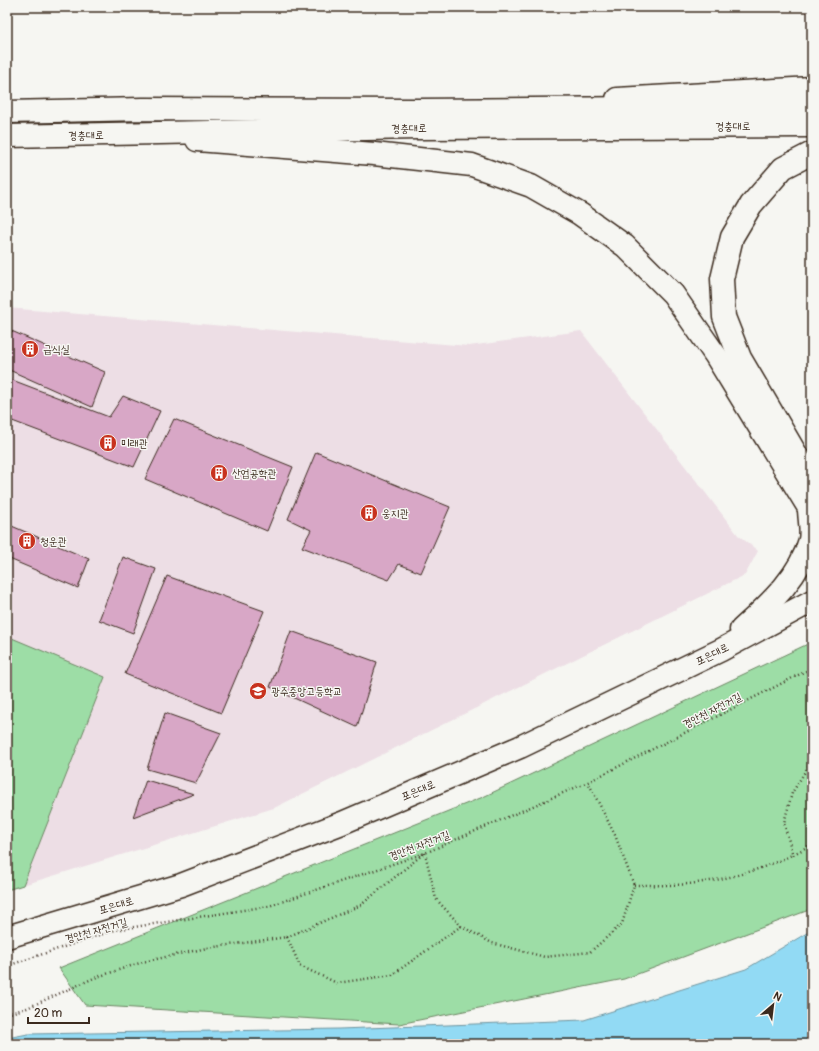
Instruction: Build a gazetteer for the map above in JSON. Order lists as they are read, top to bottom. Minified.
{"streets":{"street":["경충대로","포은대로"],"path":["경안천 자전거길"]},"places":{"building":["급식실","미래관","산업공학관","웅지관","청운관"],"school or university":["광주중앙고등학교"]},"scale_bar":"20 m","north":"top right"}
